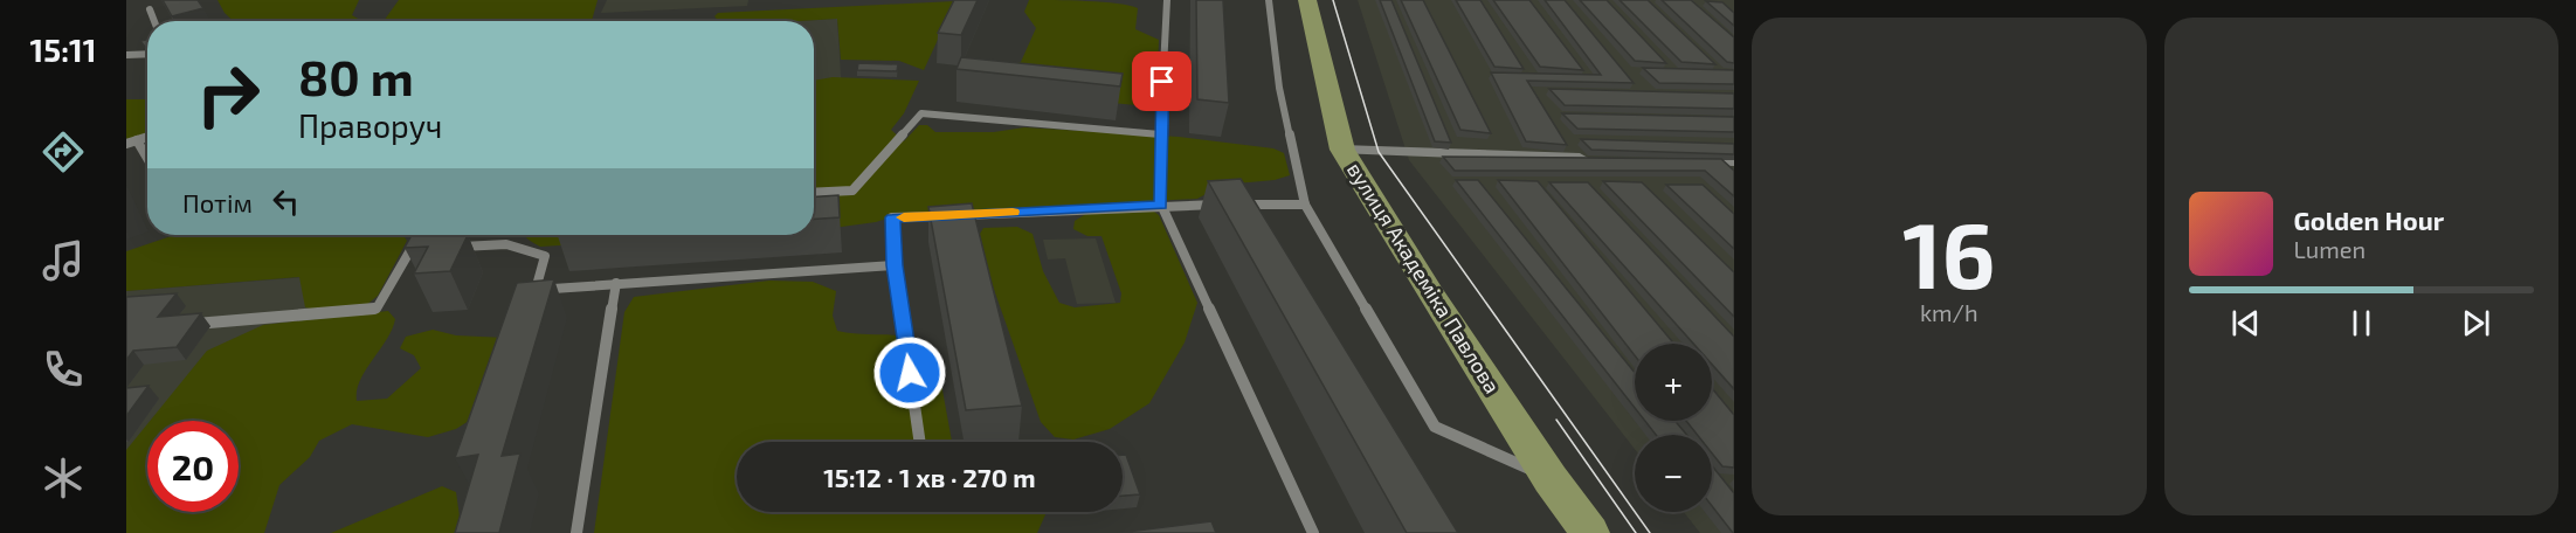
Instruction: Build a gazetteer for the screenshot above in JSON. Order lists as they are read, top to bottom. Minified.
{"streets":{"main road":["вулиця Академіка Павлова"]},"page":{"tabs":"15:11","tile":["16","km/h"],"turn":["80 m","Праворуч"],"then":"Потім","song":["Golden Hour","Lumen"],"map_buttons":["+","−"],"limit":"20","trip":"15:12 · 1 хв · 270 m"}}
